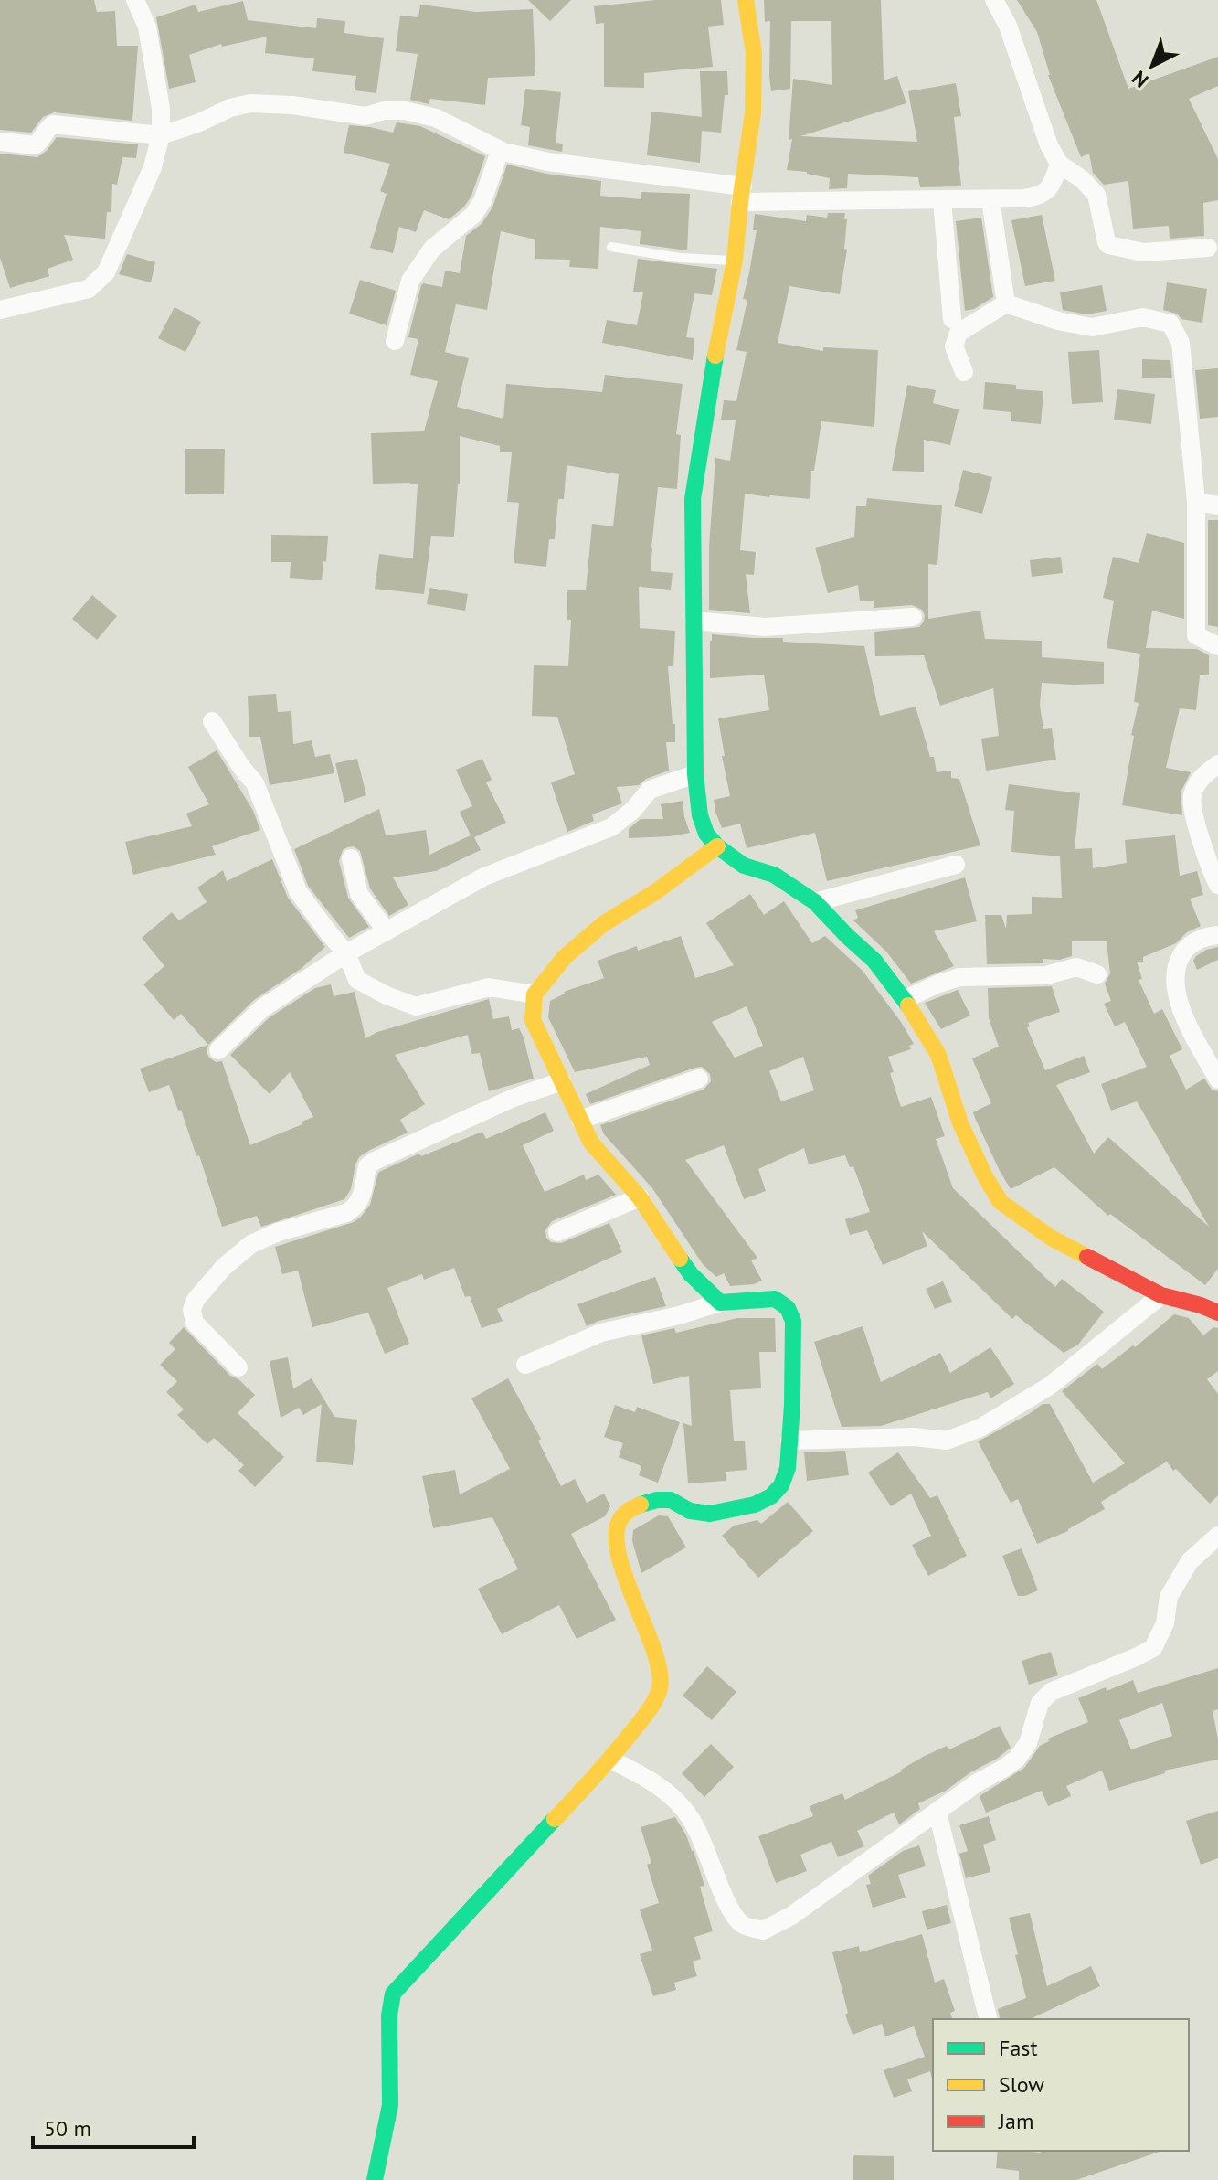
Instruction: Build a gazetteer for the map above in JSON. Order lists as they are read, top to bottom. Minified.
{"legend":["Fast","Slow","Jam"],"scale_bar":"50 m","north":"bottom left"}
